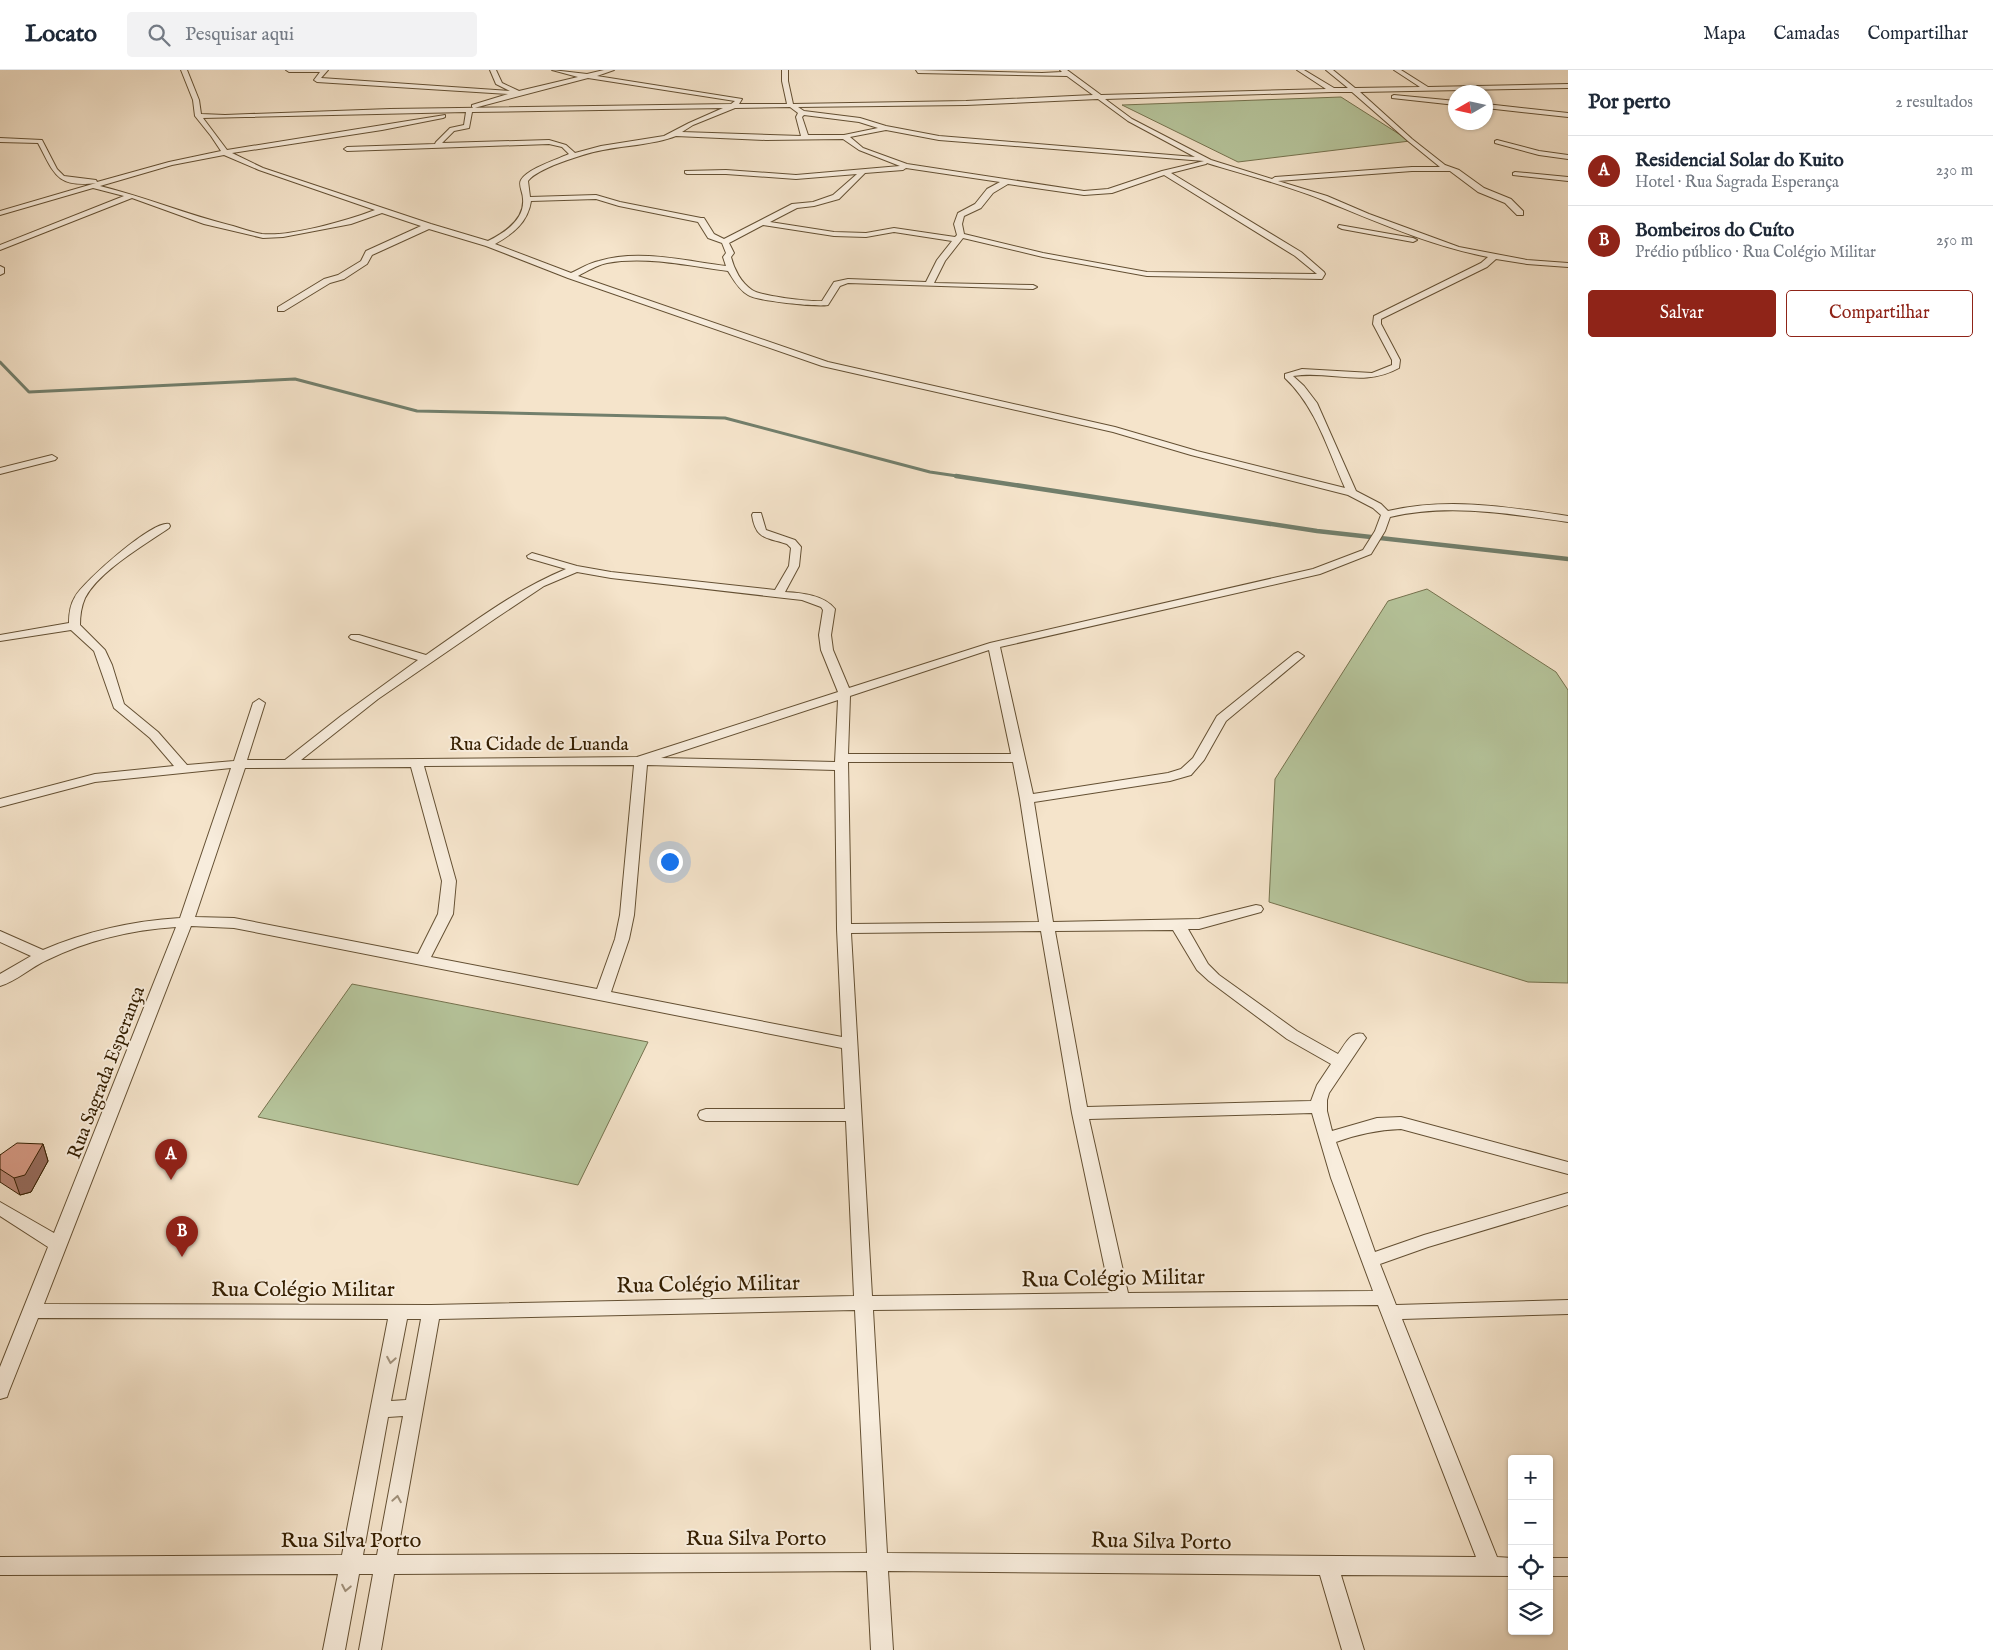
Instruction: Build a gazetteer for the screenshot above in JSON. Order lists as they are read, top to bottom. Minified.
{"streets":{"street":["Rua Cidade de Luanda","Rua Sagrada Esperança","Rua Colégio Militar","Rua Silva Porto"]},"crossings":[["Rua Cidade de Luanda","Rua Sagrada Esperança"],["Rua Sagrada Esperança","Rua Colégio Militar"]],"north":"left","page":{"header":"Locato","search":"Pesquisar aqui","nav":["Mapa","Camadas","Compartilhar"],"heading":["Por perto","2 resultados"],"list":[{"mark":"A","name":"Residencial Solar do Kuito","note":"Hotel · Rua Sagrada Esperança","value":"230 m"},{"mark":"B","name":"Bombeiros do Cuíto","note":"Prédio público · Rua Colégio Militar","value":"250 m"}],"buttons":["Salvar","Compartilhar"],"pins":["A","B"],"map_buttons":["+","−"]}}
